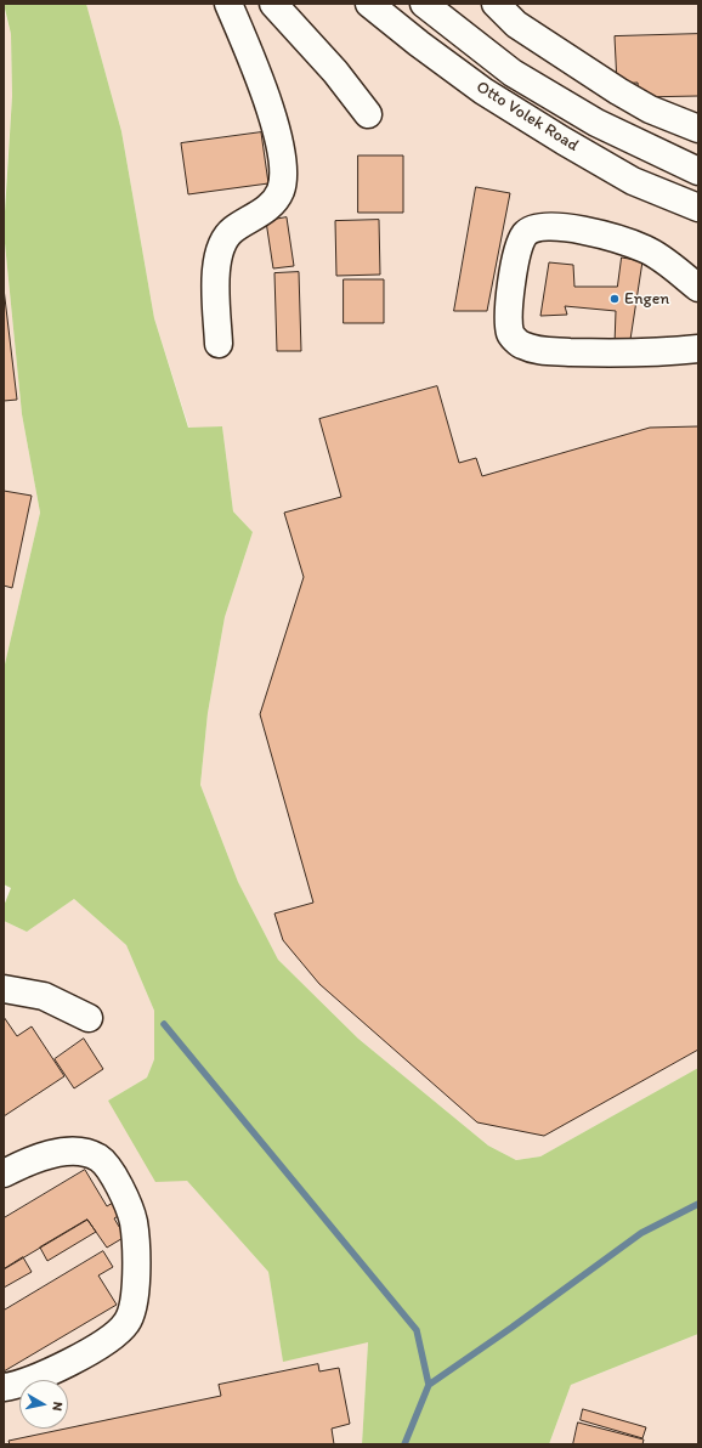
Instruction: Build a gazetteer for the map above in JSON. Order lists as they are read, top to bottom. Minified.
{"streets":{"main road":["Otto Volek Road"]},"places":["Engen"],"north":"right"}
